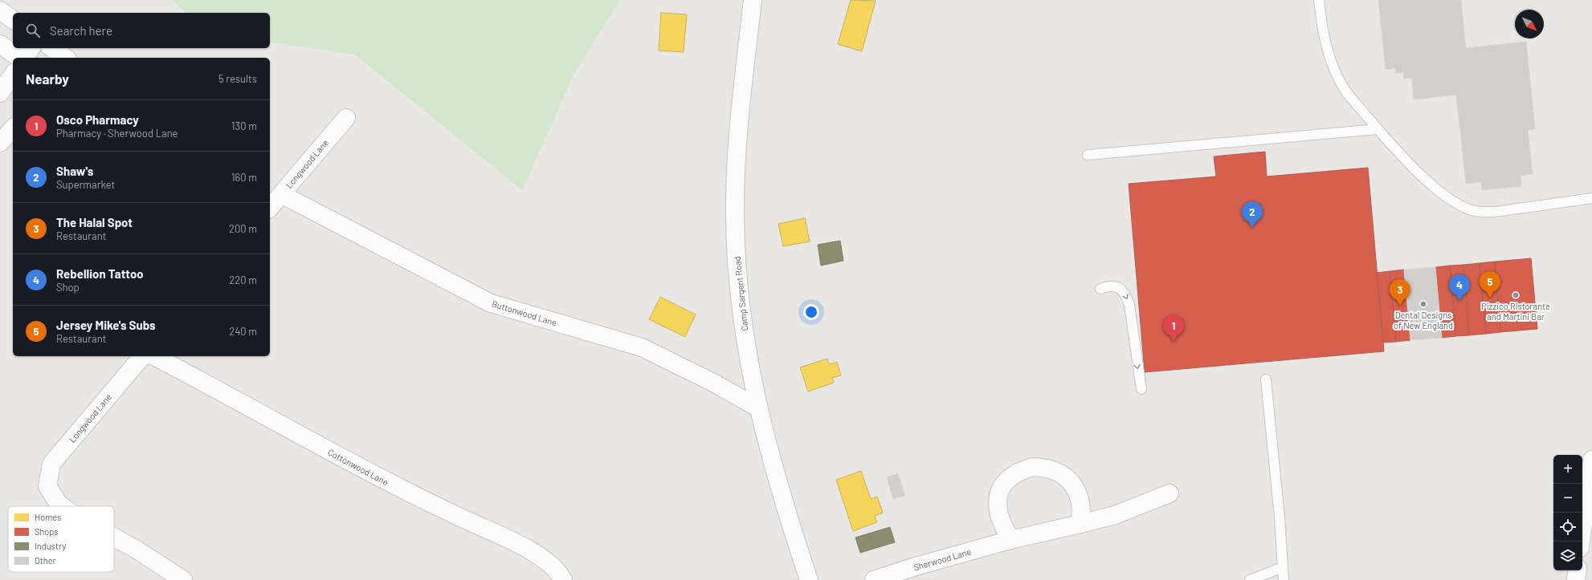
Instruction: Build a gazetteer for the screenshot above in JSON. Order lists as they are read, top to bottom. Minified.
{"streets":{"street":["Longwood Lane","Camp Sargent Road","Buttonwood Lane","Cottonwood Lane","Sherwood Lane"]},"crossings":[["Longwood Lane","Buttonwood Lane"],["Camp Sargent Road","Buttonwood Lane"]],"places":["Pizzico Ristorante and Martini Bar","Dental Designs of New England"],"legend":["Homes","Shops","Industry","Other"],"north":"bottom right","page":{"search":"Search here","heading":["Nearby","5 results"],"list":[{"mark":"1","name":"Osco Pharmacy","note":"Pharmacy · Sherwood Lane","value":"130 m"},{"mark":"2","name":"Shaw's","note":"Supermarket","value":"160 m"},{"mark":"3","name":"The Halal Spot","note":"Restaurant","value":"200 m"},{"mark":"4","name":"Rebellion Tattoo","note":"Shop","value":"220 m"},{"mark":"5","name":"Jersey Mike's Subs","note":"Restaurant","value":"240 m"}],"pins":["2","5","4","3","1"],"map_buttons":["+","−"]}}
